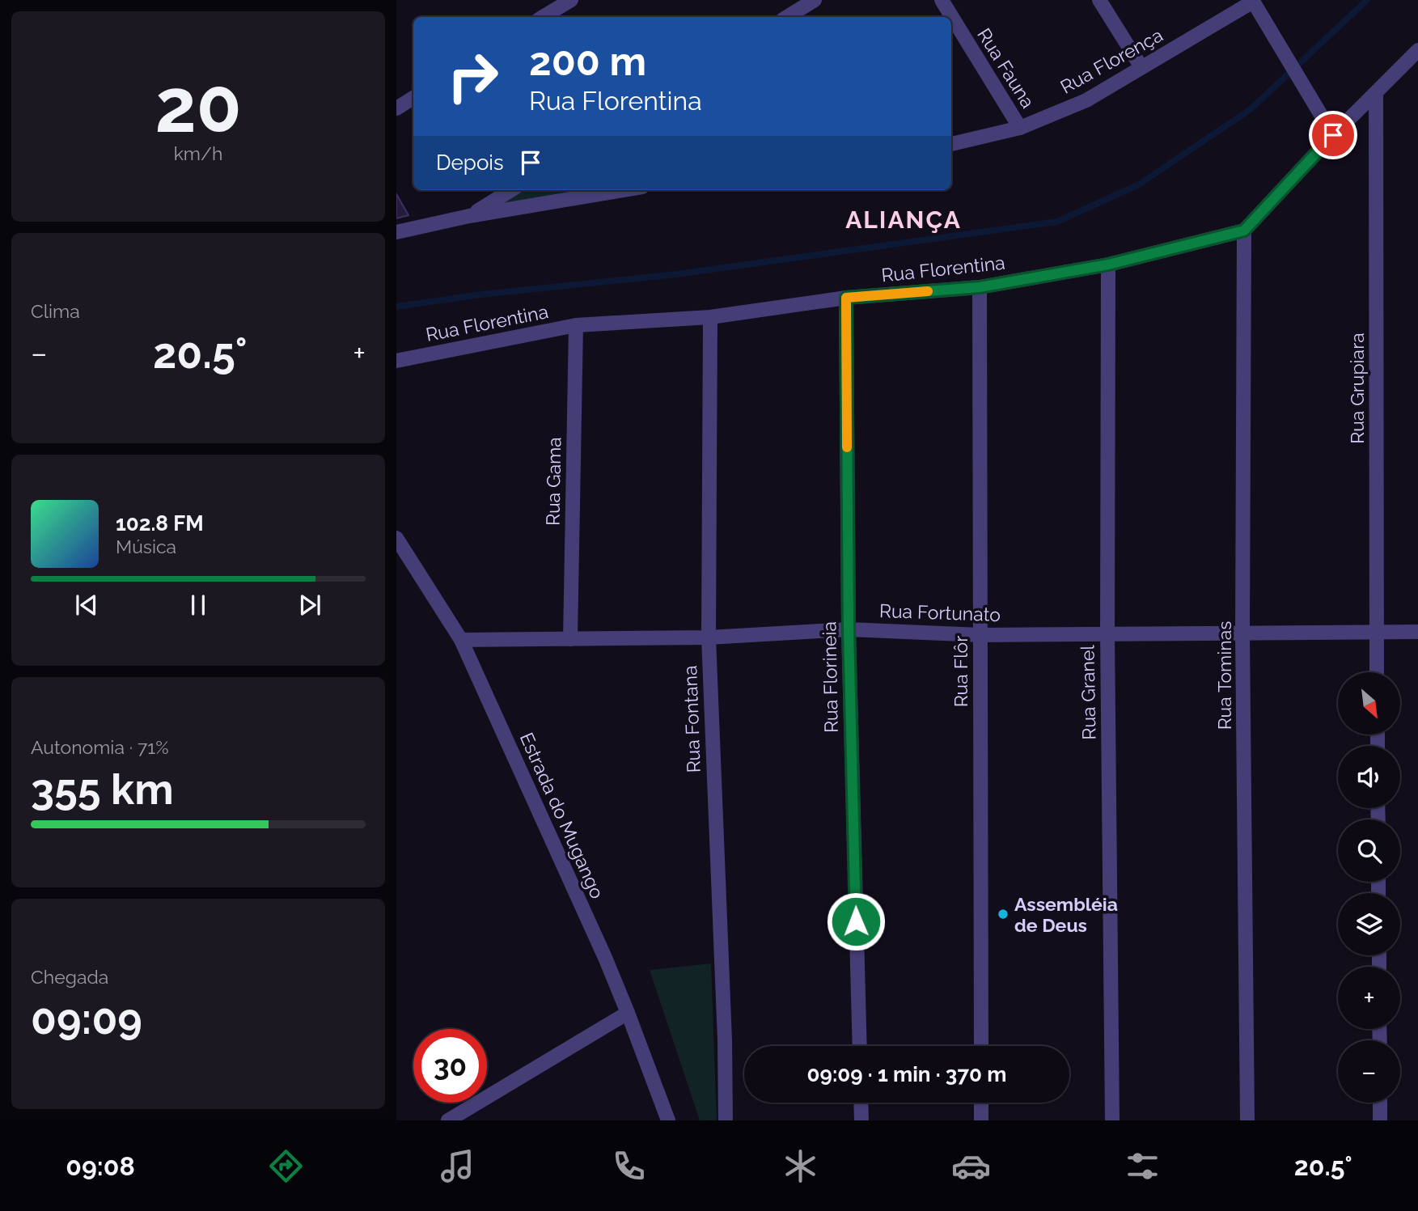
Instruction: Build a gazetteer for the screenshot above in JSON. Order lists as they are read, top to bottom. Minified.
{"streets":{"street":["Rua Florença","Rua Fauna","Rua Florentina","Rua Grupiara","Rua Gama","Rua Fortunato","Rua Flôr","Rua Tominas","Rua Florineia","Rua Granel","Rua Fontana","Estrada do Mugango"]},"crossings":[["Rua Florença","Rua Fauna"],["Rua Florentina","Rua Gama"],["Rua Florentina","Rua Flôr"],["Rua Florentina","Rua Tominas"],["Rua Florentina","Rua Florineia"],["Rua Florentina","Rua Granel"],["Rua Florentina","Rua Fontana"],["Rua Grupiara","Rua Fortunato"],["Rua Gama","Rua Fortunato"],["Rua Fortunato","Rua Flôr"],["Rua Fortunato","Rua Tominas"],["Rua Fortunato","Rua Florineia"],["Rua Fortunato","Rua Granel"],["Rua Fortunato","Rua Fontana"],["Rua Fortunato","Estrada do Mugango"]],"districts":["ALIANÇA"],"places":["Assembléia de Deus"],"north":"bottom right","page":{"tile":[["20","km/h"],"Clima",["Autonomia · 71%","355 km"],["Chegada","09:09"]],"turn":["200 m","Rua Florentina"],"then":"Depois","heat":["−","20.5°","+"],"song":["102.8 FM","Música"],"map_buttons":["+","−"],"limit":"30","trip":"09:09 · 1 min · 370 m","tabs":["09:08","20.5°"]}}
